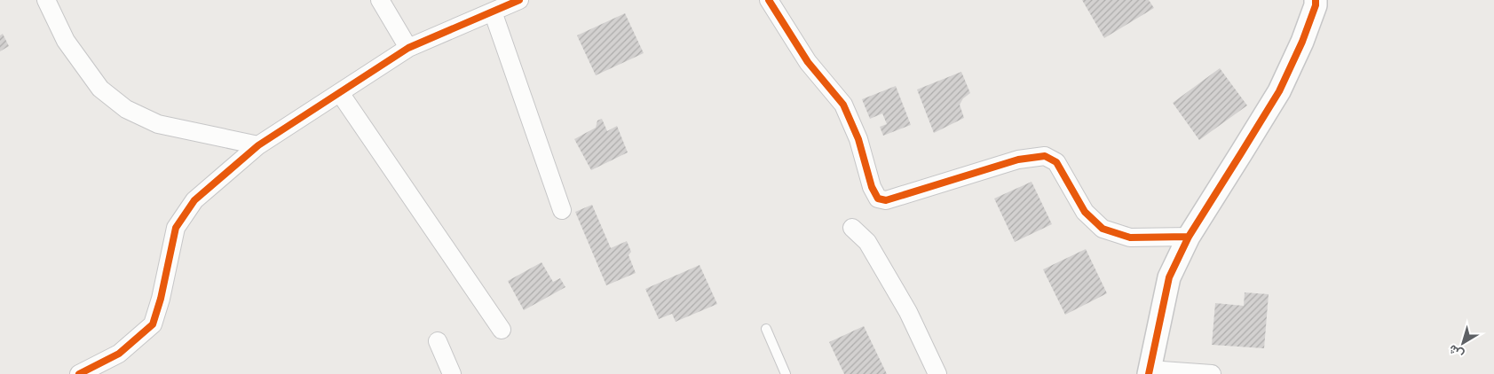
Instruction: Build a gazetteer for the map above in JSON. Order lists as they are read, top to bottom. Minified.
{"north":"bottom left"}
